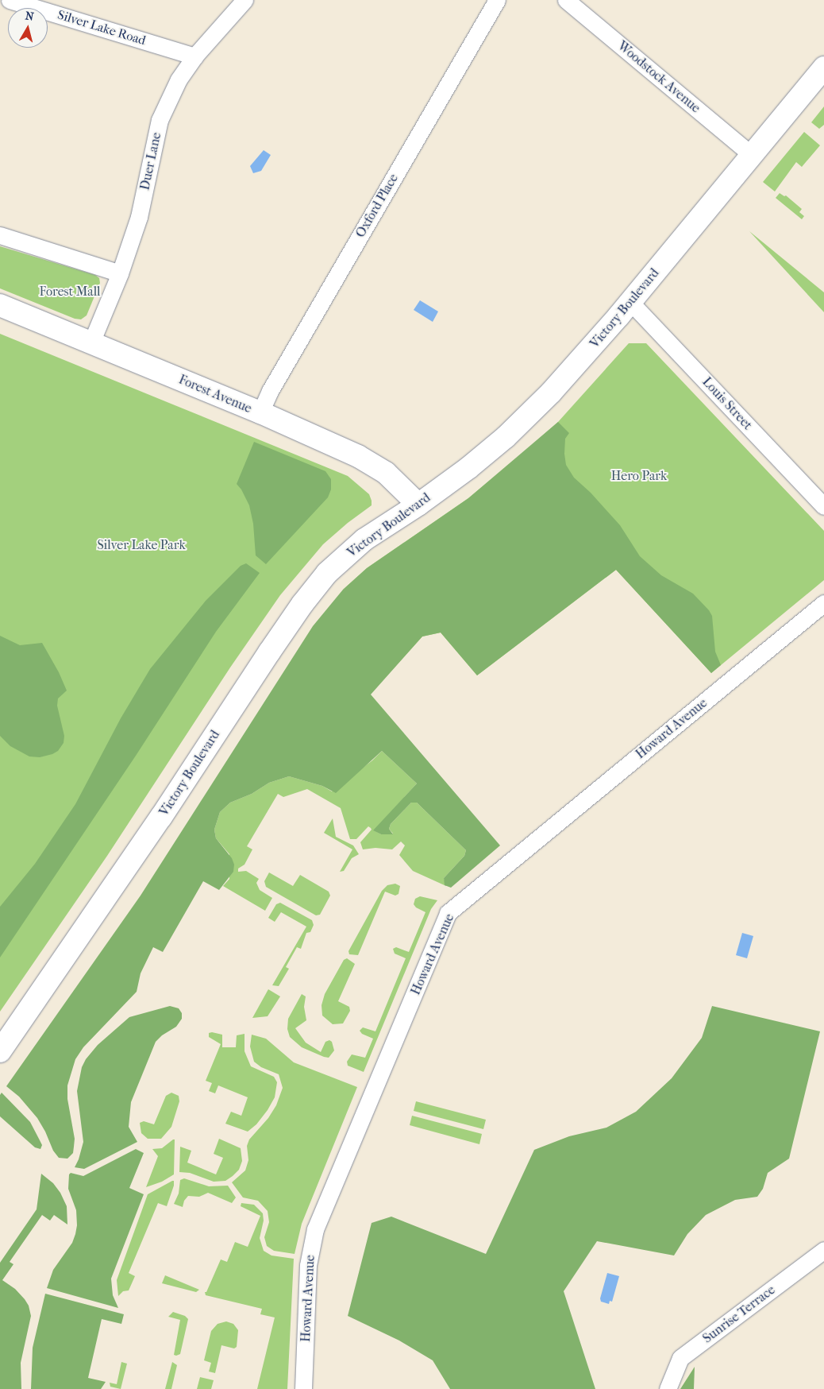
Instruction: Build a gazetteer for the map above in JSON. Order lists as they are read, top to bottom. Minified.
{"streets":{"main road":["Victory Boulevard","Forest Avenue"],"street":["Silver Lake Road","Woodstock Avenue","Duer Lane","Oxford Place","Louis Street","Howard Avenue","Sunrise Terrace"]},"crossings":[["Silver Lake Road","Duer Lane"],["Woodstock Avenue","Victory Boulevard"],["Duer Lane","Forest Avenue"],["Oxford Place","Forest Avenue"],["Victory Boulevard","Forest Avenue"],["Victory Boulevard","Louis Street"]],"parks":["Forest Mall","Hero Park","Silver Lake Park"],"north":"top"}
